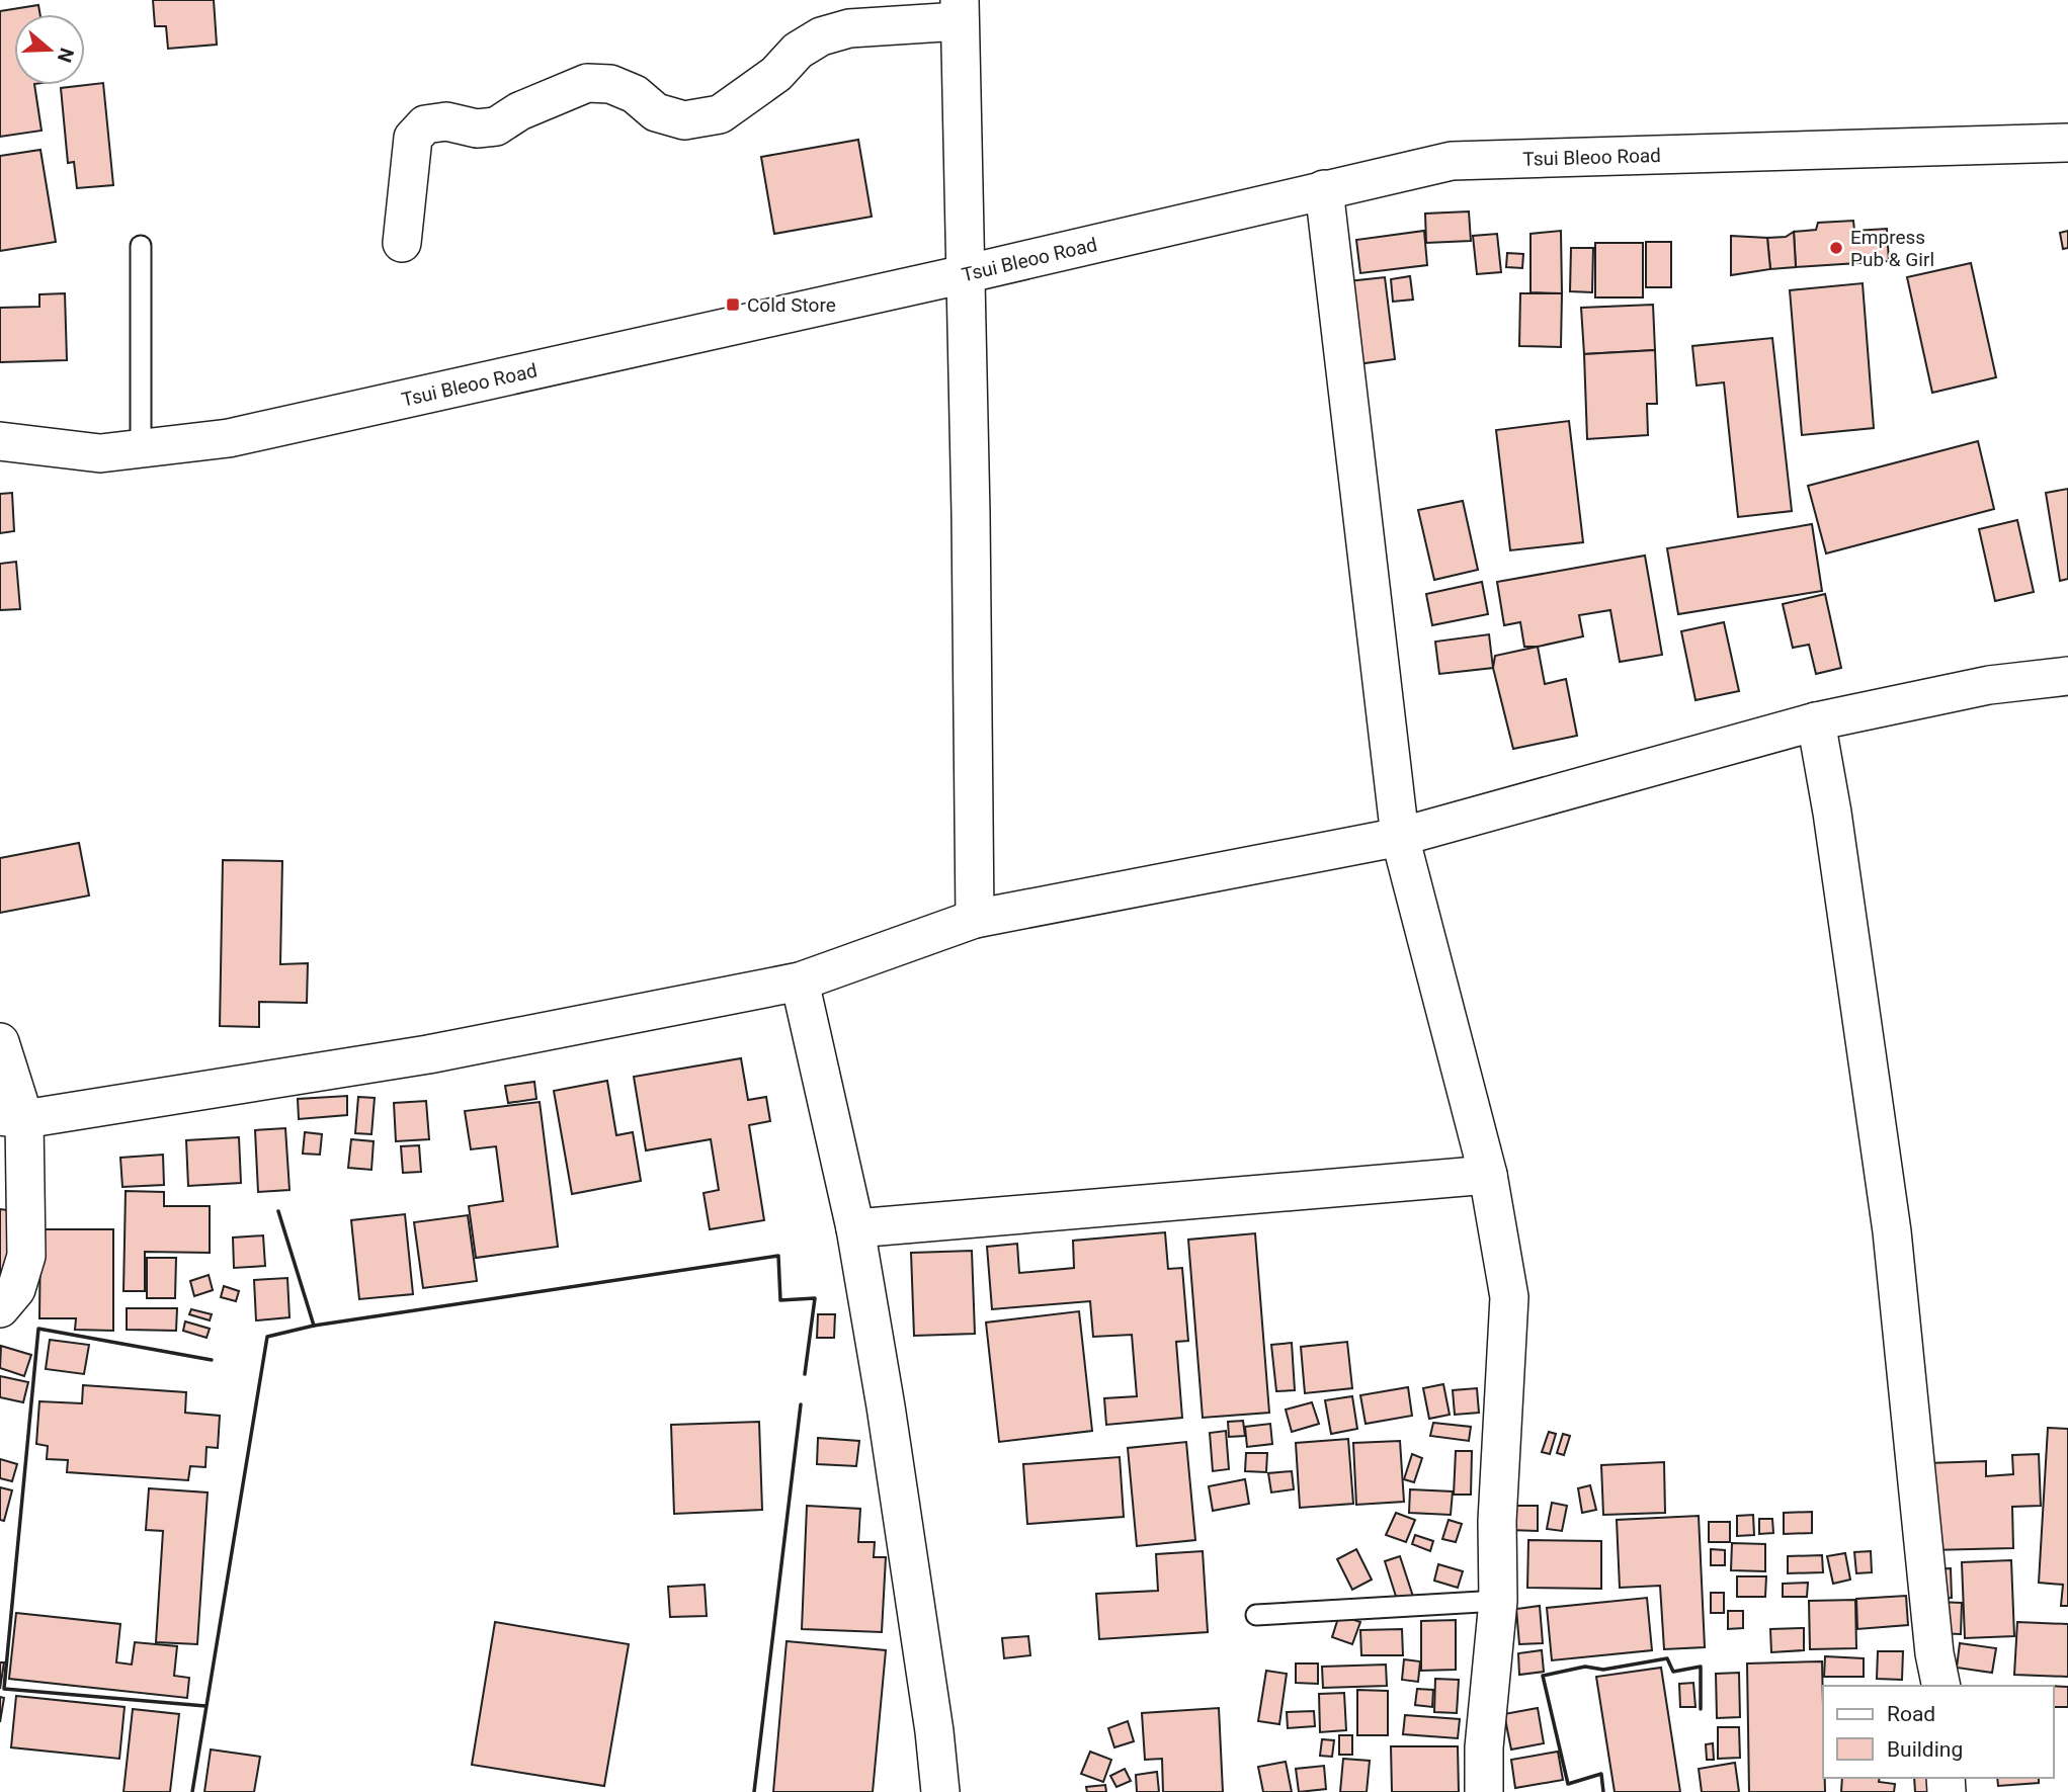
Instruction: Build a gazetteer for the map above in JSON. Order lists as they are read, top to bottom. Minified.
{"streets":{"street":["Tsui Bleoo Road"]},"places":{"other":["Empress Pub & Girl"],"transit":["Cold Store"]},"legend":["Road","Building"],"north":"right"}
